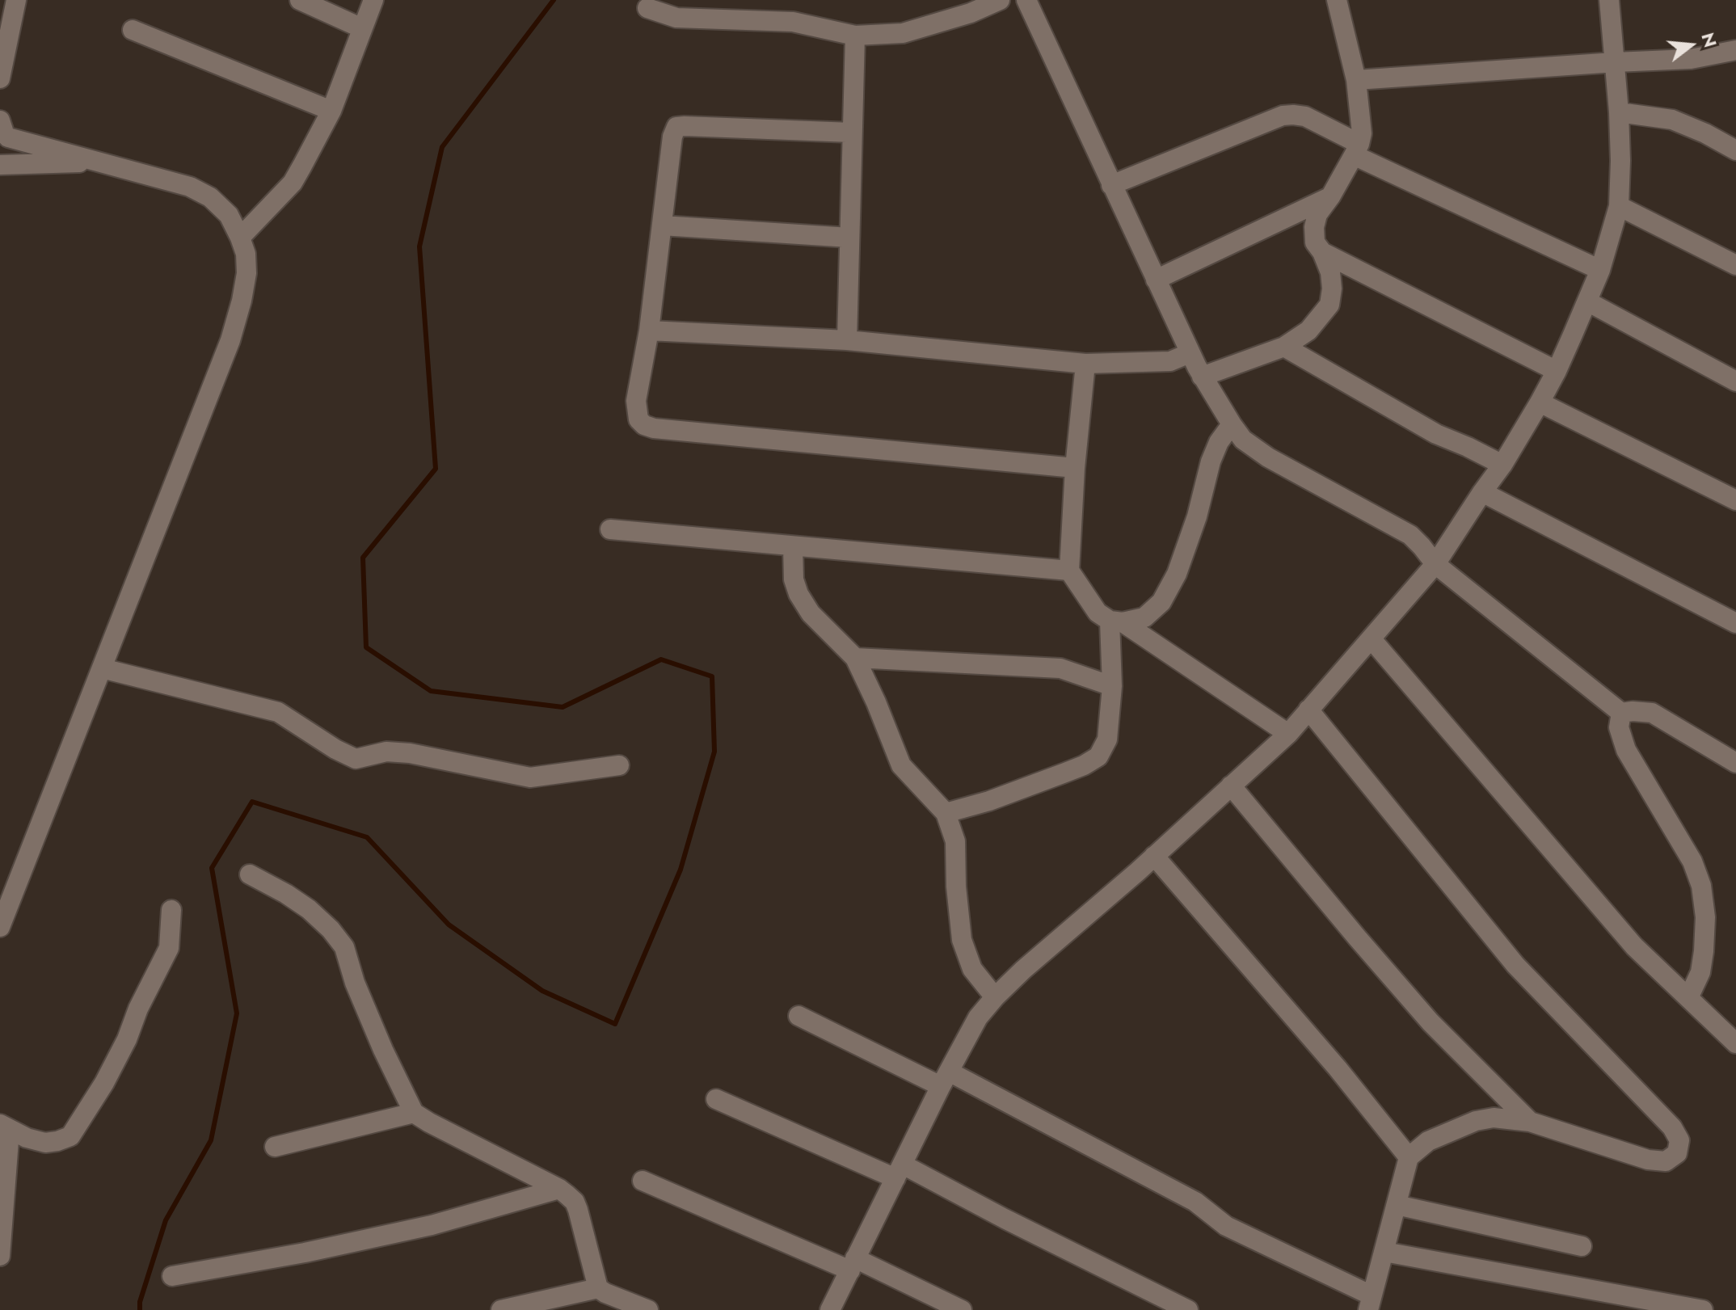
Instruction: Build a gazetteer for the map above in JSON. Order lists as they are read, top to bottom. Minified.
{"north":"right"}
